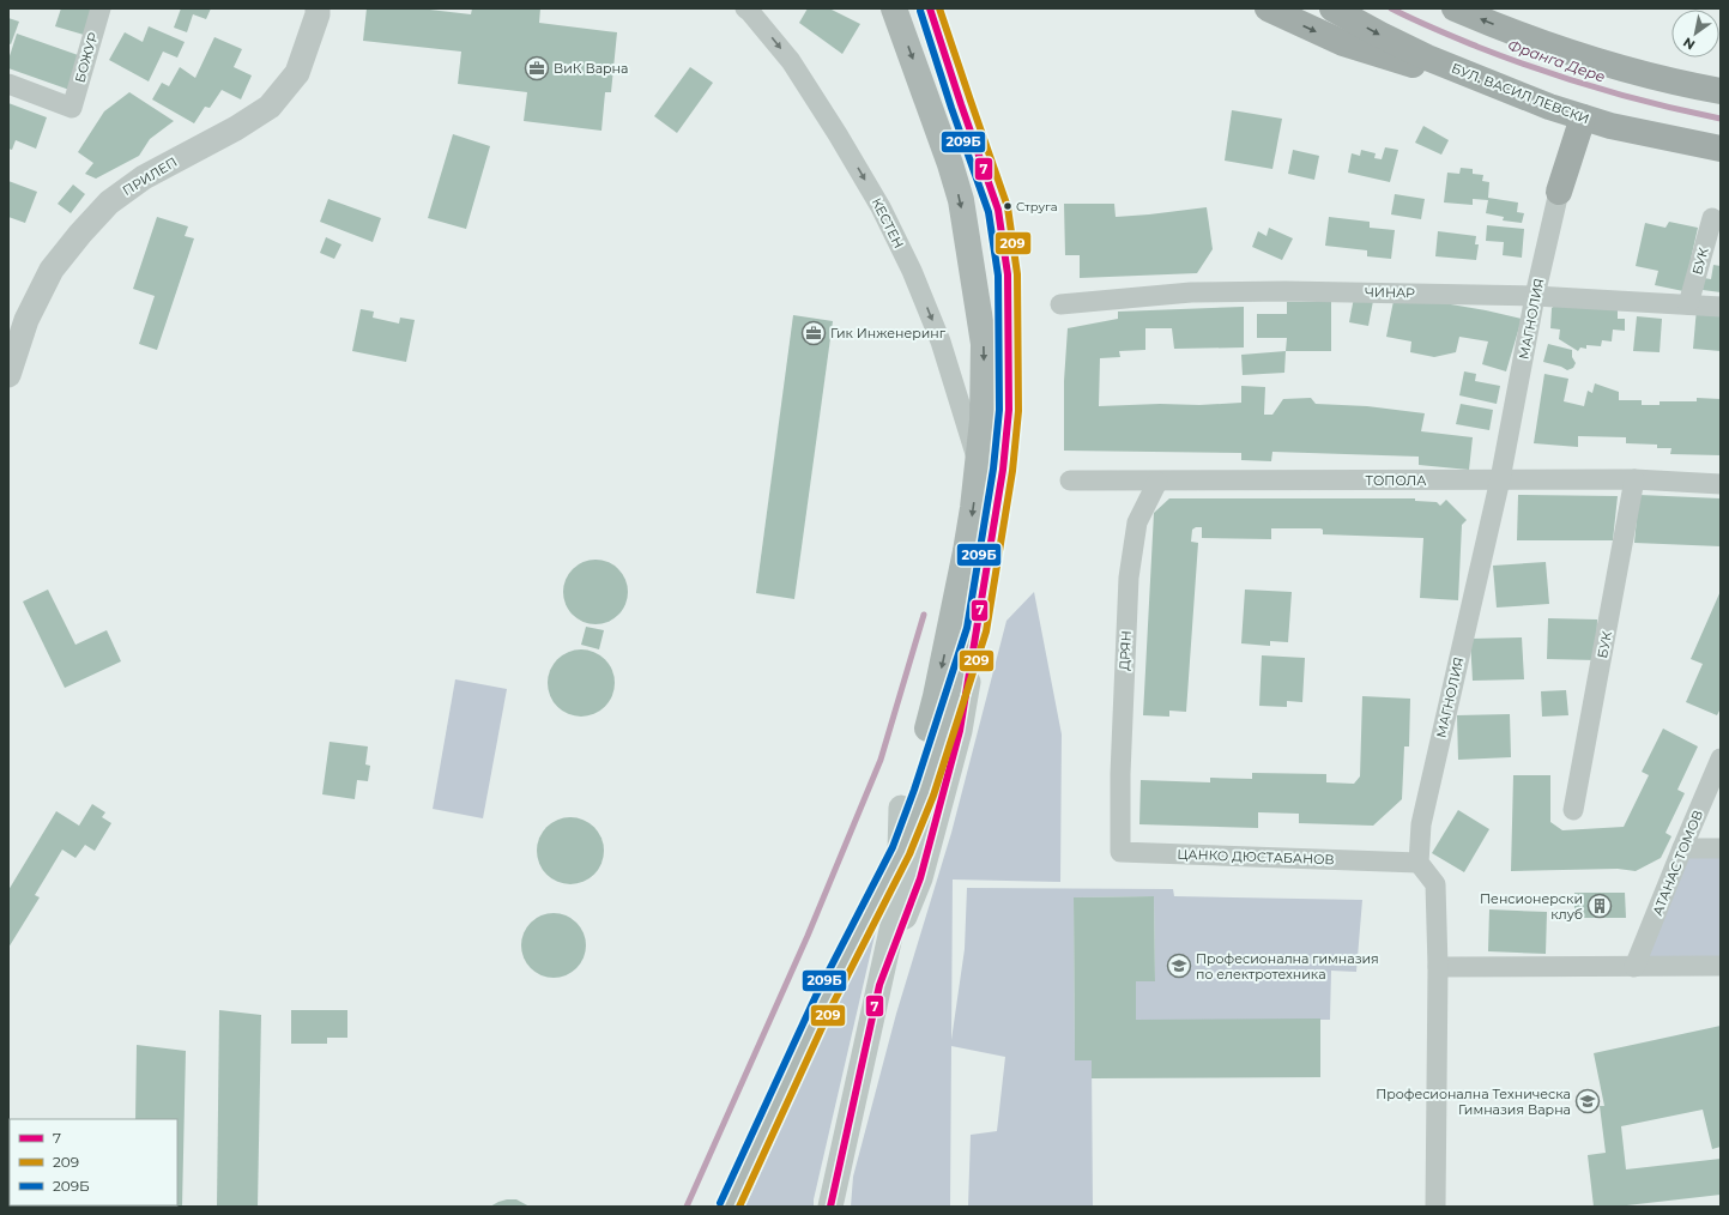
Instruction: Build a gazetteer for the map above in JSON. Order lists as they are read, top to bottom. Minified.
{"streets":{"highway":["БУЛ. ВАСИЛ ЛЕВСКИ"],"street":["БОЖУР","ПРИЛЕП","КЕСТЕН","БУК","ЧИНАР","МАГНОЛИЯ","ТОПОЛА","ДРЯН","ЦАНКО ДЮСТАБАНОВ","АТАНАС ТОМОВ"]},"crossings":[["БУК","ЧИНАР"],["БУК","ТОПОЛА"],["ЧИНАР","МАГНОЛИЯ"],["МАГНОЛИЯ","ТОПОЛА"],["МАГНОЛИЯ","ЦАНКО ДЮСТАБАНОВ"],["ТОПОЛА","ДРЯН"],["ДРЯН","ЦАНКО ДЮСТАБАНОВ"]],"one_way":["КЕСТЕН"],"water":["Франга Дере"],"places":{"office":["ВиК Варна","Гик Инженеринг"],"other":["Струга"],"building":["Пенсионерски клуб"],"school or university":["Професионална гимназия по електротехника","Професионална Техническа Гимназия Варна"]},"lines":["transit line 7","transit line 209","transit line 209Б"],"legend":["7","209","209Б"],"north":"bottom left"}
